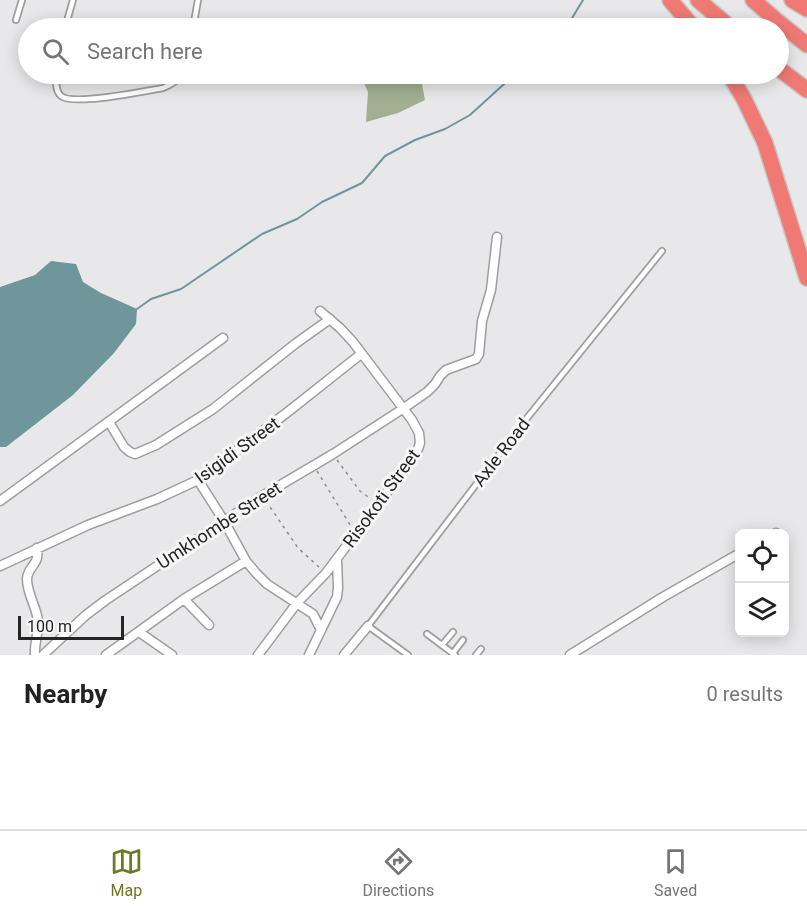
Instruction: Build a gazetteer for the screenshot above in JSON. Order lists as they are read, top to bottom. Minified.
{"streets":{"street":["Isigidi Street","Axle Road","Risokoti Street","Umkhombe Street"]},"crossings":[["Isigidi Street","Risokoti Street"],["Risokoti Street","Umkhombe Street"]],"scale_bar":"100 m","page":{"search":"Search here","scale":"100 m","heading":["Nearby","0 results"],"nav":["Map","Directions","Saved"]}}
